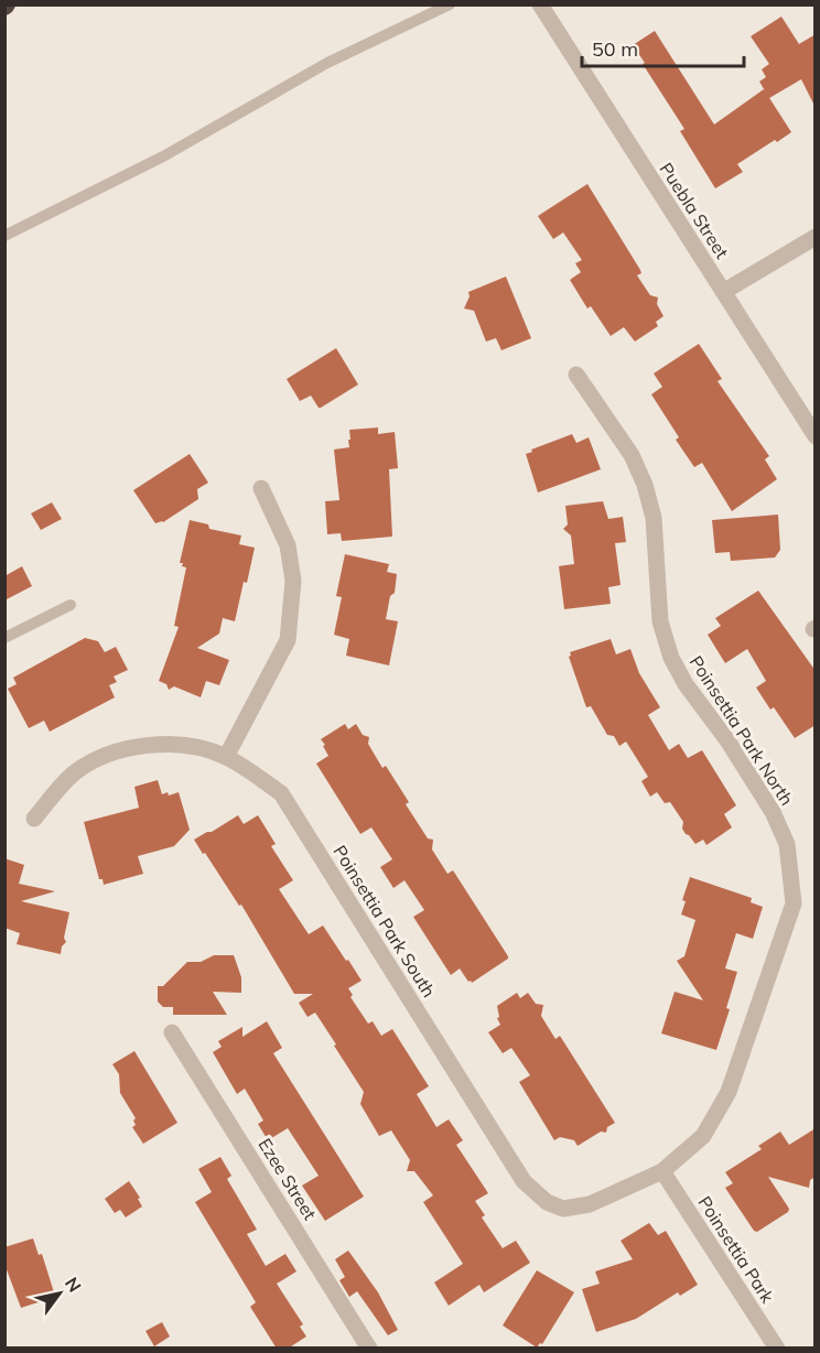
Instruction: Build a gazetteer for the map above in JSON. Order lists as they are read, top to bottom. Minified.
{"streets":{"street":["Puebla Street","Poinsettia Park North","Poinsettia Park South","Ezee Street","Poinsettia Park"]},"crossings":[["Poinsettia Park North","Poinsettia Park South"],["Poinsettia Park North","Poinsettia Park"],["Poinsettia Park South","Poinsettia Park"]],"scale_bar":"50 m","north":"top right"}
